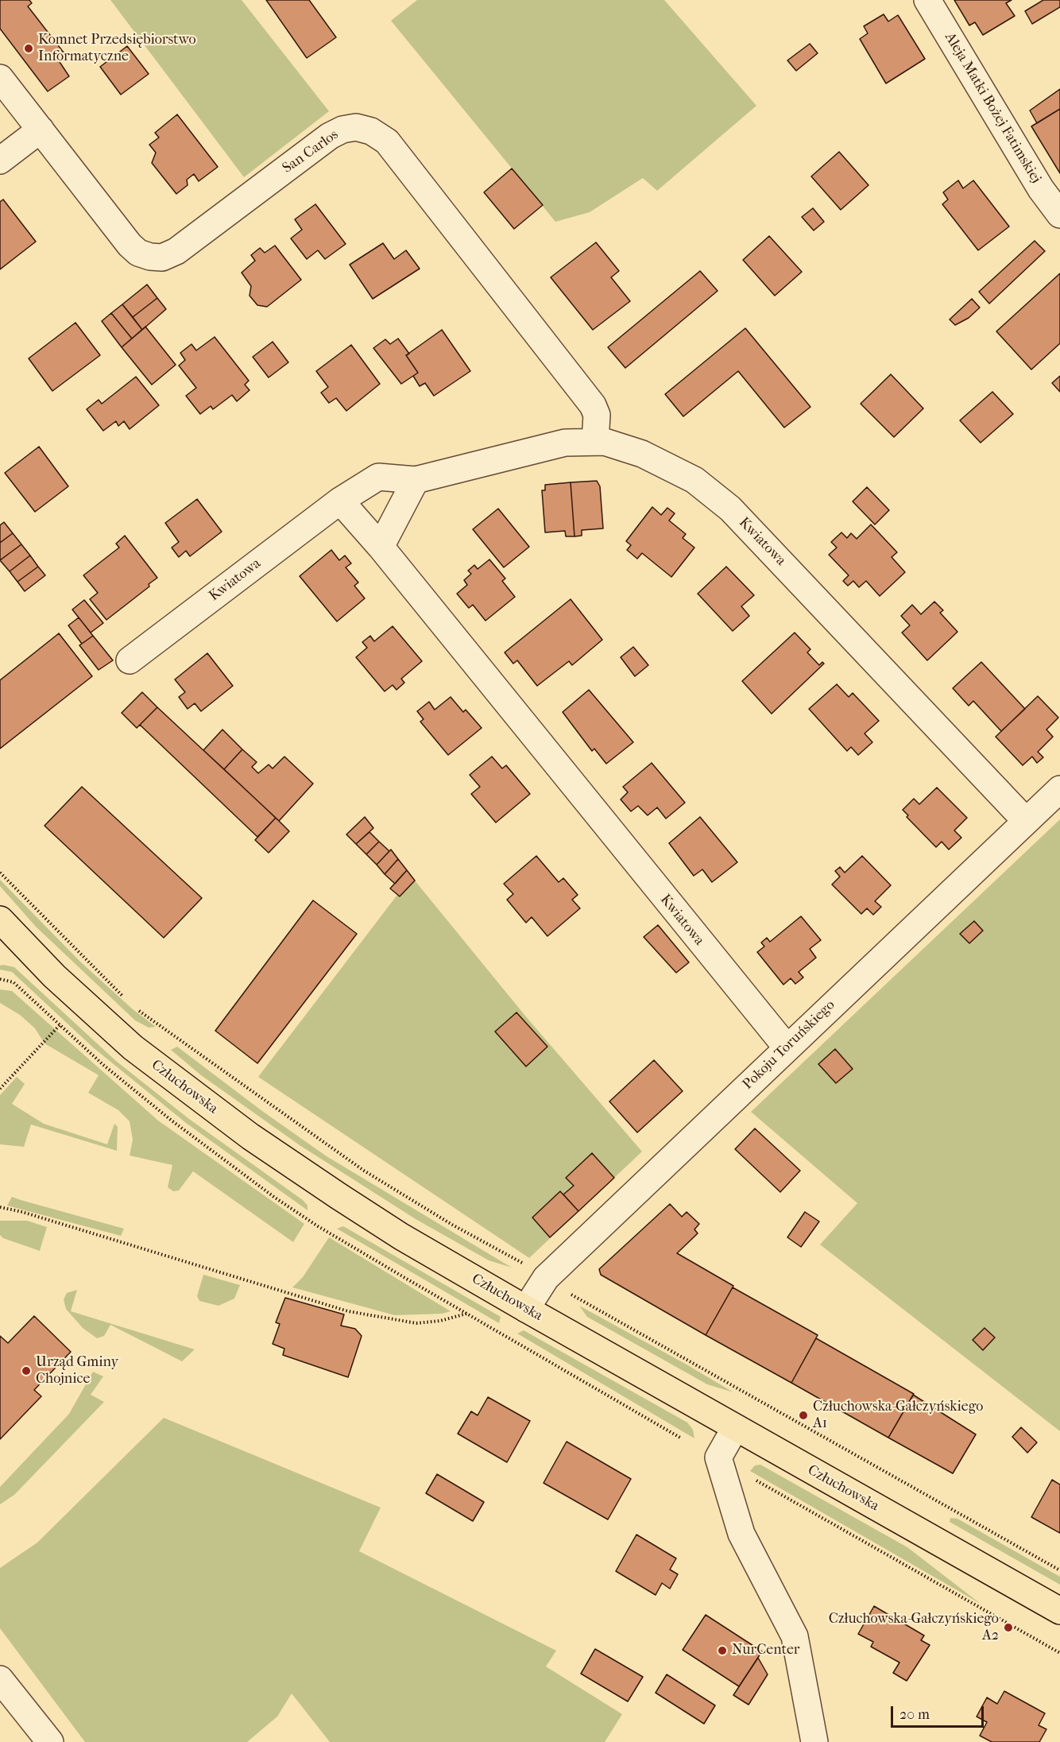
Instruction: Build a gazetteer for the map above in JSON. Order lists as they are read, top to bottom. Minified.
{"streets":{"main road":["Człuchowska"],"street":["Aleja Matki Bożej Fatimskiej","San Carlos","Kwiatowa","Pokoju Toruńskiego"]},"crossings":[["San Carlos","Kwiatowa"],["Kwiatowa","Pokoju Toruńskiego"],["Pokoju Toruńskiego","Człuchowska"]],"places":["Komnet Przedsiębiorstwo Informatyczne","Urząd Gminy Chojnice","Człuchowska-Gałczyńskiego A1","Człuchowska-Gałczyńskiego A2","NurCenter"],"scale_bar":"20 m"}
